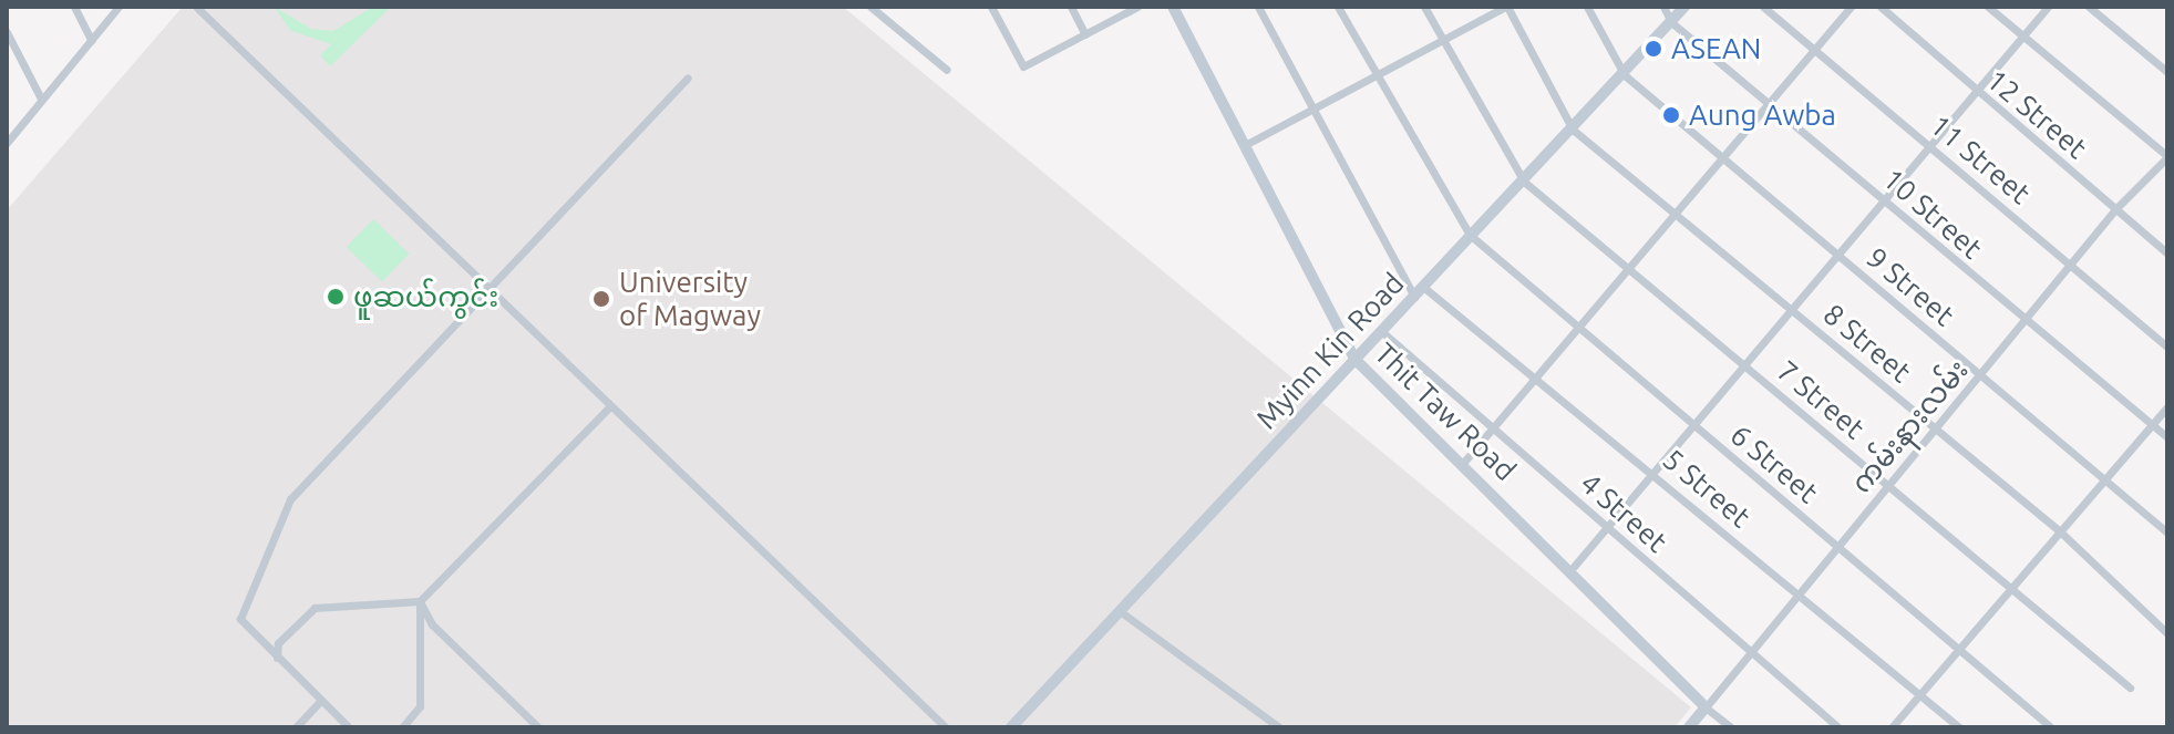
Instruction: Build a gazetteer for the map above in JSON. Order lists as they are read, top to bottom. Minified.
{"streets":{"street":["12 Street","11 Street","10 Street","9 Street","8 Street","Myinn Kin Road","7 Street","Thit Taw Road","ကမ်းနားလမ်း","6 Street","5 Street","4 Street"]},"crossings":[["12 Street","ကမ်းနားလမ်း"],["11 Street","ကမ်းနားလမ်း"],["10 Street","Myinn Kin Road"],["10 Street","ကမ်းနားလမ်း"],["9 Street","Myinn Kin Road"],["9 Street","ကမ်းနားလမ်း"],["8 Street","Myinn Kin Road"],["8 Street","ကမ်းနားလမ်း"],["Myinn Kin Road","7 Street"],["Myinn Kin Road","Thit Taw Road"],["Myinn Kin Road","6 Street"],["Myinn Kin Road","5 Street"],["Myinn Kin Road","4 Street"],["7 Street","ကမ်းနားလမ်း"],["Thit Taw Road","ကမ်းနားလမ်း"],["ကမ်းနားလမ်း","6 Street"],["ကမ်းနားလမ်း","5 Street"],["ကမ်းနားလမ်း","4 Street"]],"places":["ASEAN","Aung Awba","ဖူဆယ်ကွင်း","University of Magway"]}
